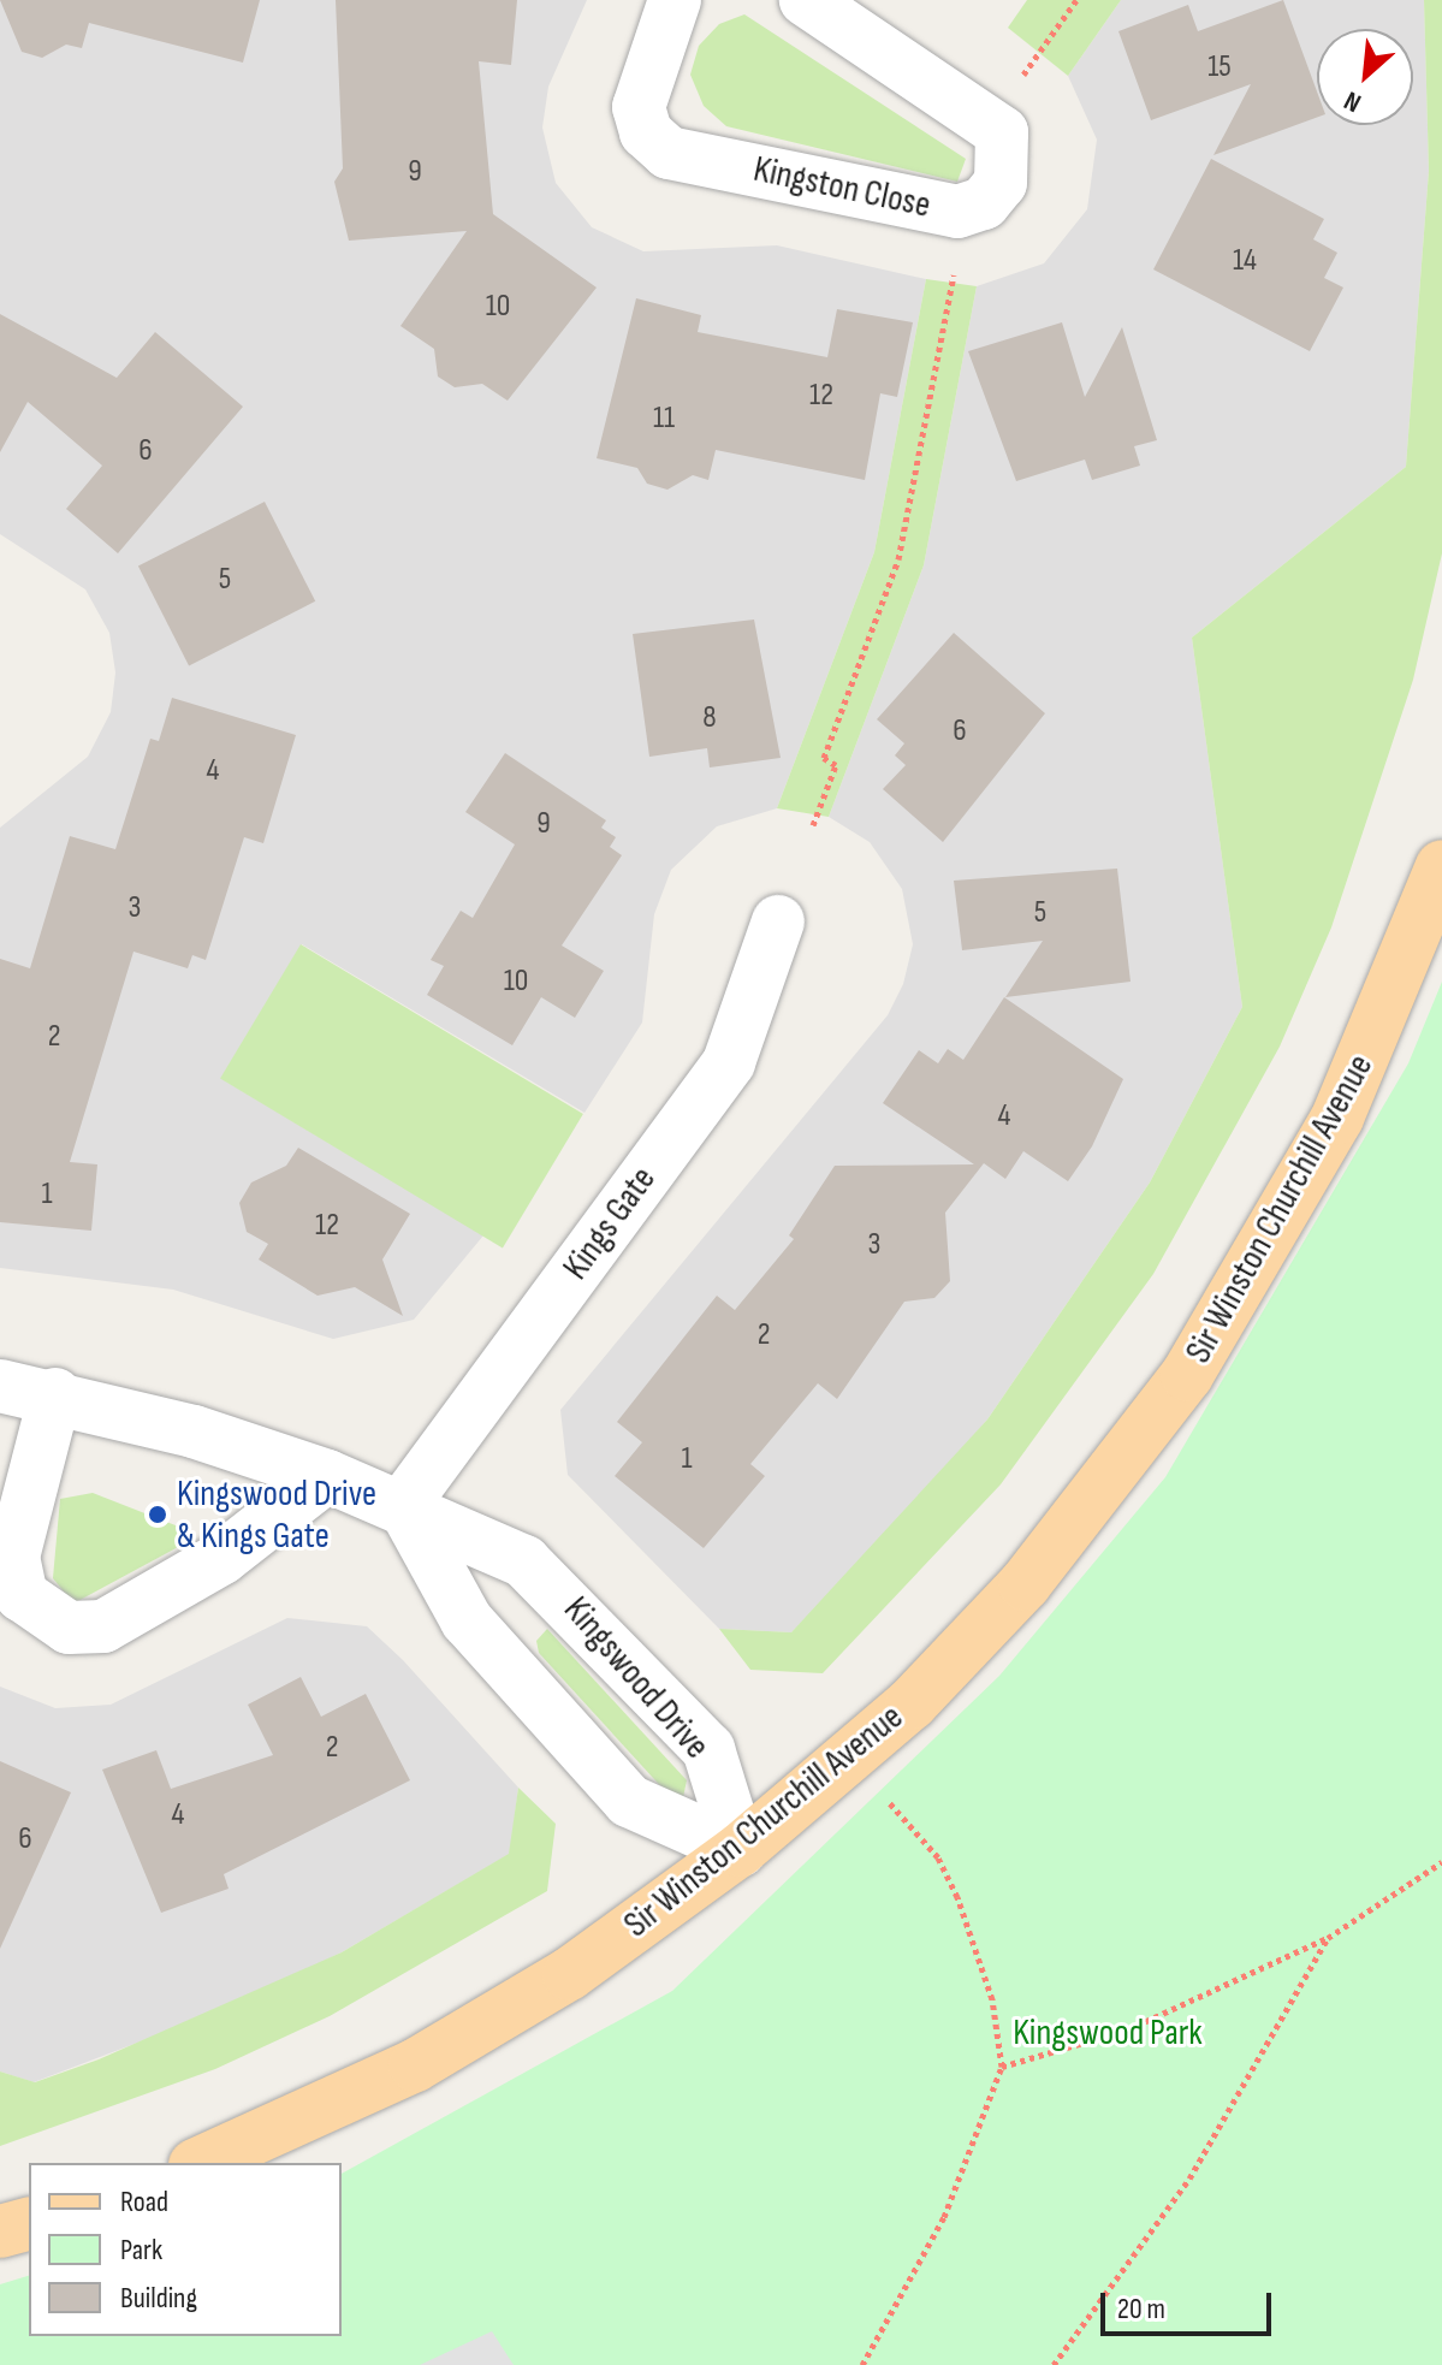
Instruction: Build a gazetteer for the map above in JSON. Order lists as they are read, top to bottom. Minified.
{"streets":{"main road":["Sir Winston Churchill Avenue"],"street":["Kingston Close","Kings Gate","Kingswood Drive"]},"crossings":[["Sir Winston Churchill Avenue","Kingswood Drive"],["Kings Gate","Kingswood Drive"]],"parks":["Kingswood Park"],"places":["Kingswood Drive & Kings Gate"],"house_numbers":["15","9","14","10","12","11","6","5","8","6","4","9","3","5","10","2","4","1","12","3","2","1","2","4","6"],"legend":["Road","Park","Building"],"scale_bar":"20 m","north":"bottom left"}
